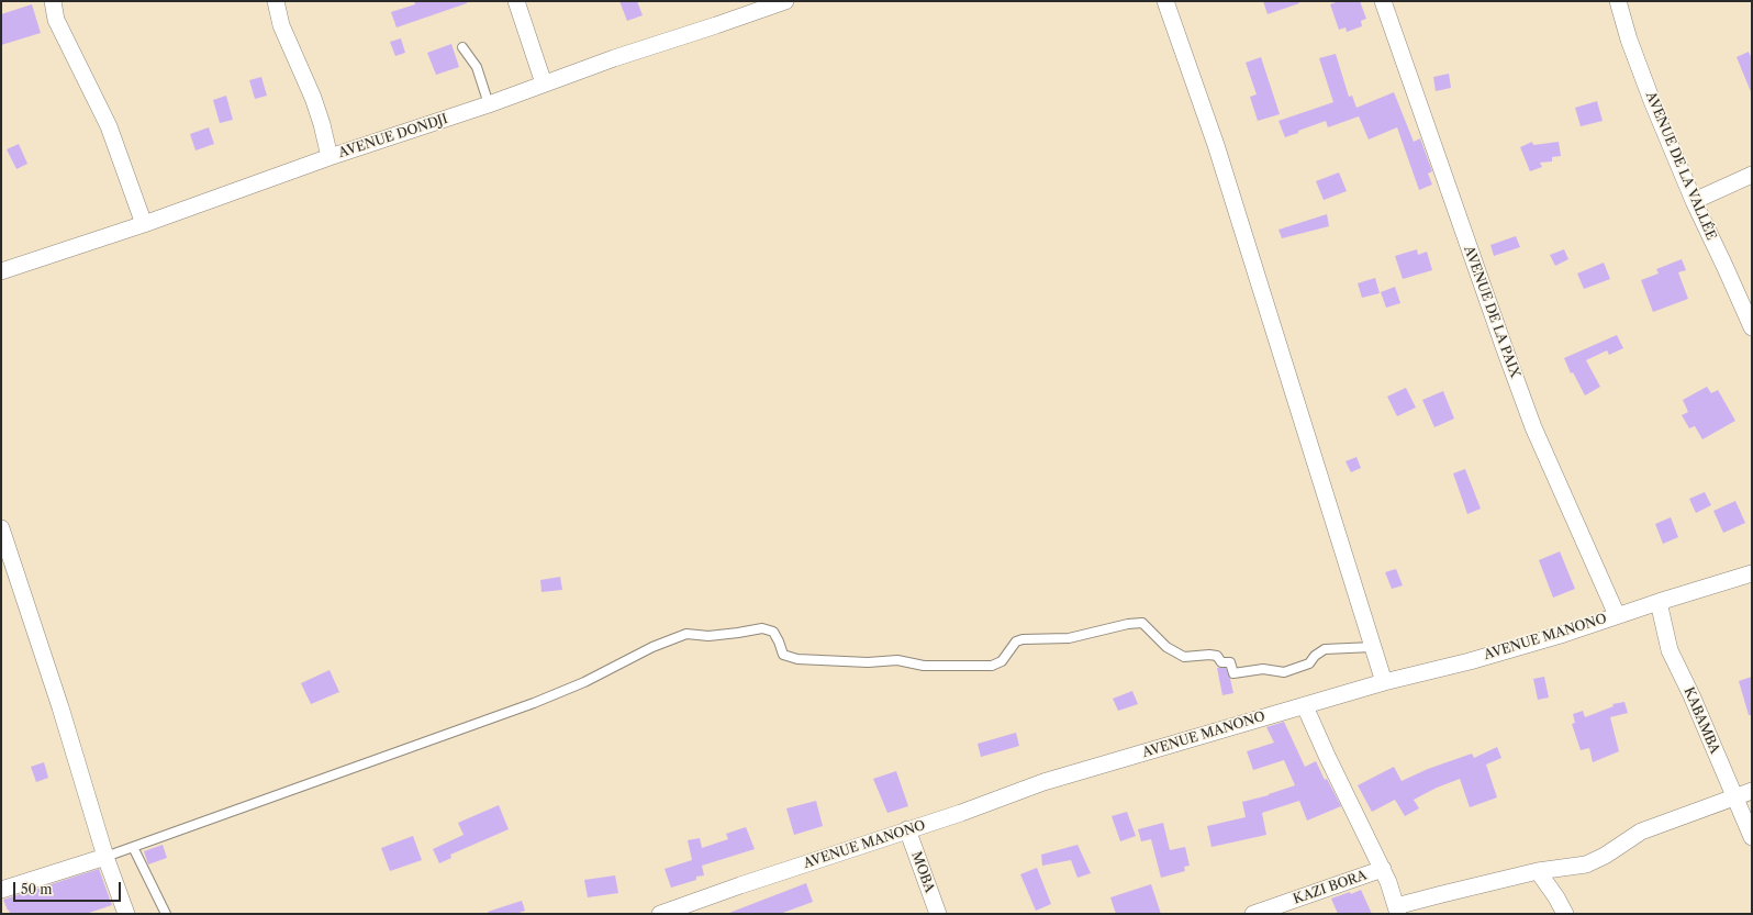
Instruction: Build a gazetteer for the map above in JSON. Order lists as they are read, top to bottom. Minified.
{"streets":{"street":["AVENUE DONDJI","AVENUE DE LA VALLÉE","AVENUE DE LA PAIX","AVENUE MANONO","KABAMBA","MOBA","KAZI BORA"]},"crossings":[["AVENUE DE LA PAIX","AVENUE MANONO"],["AVENUE MANONO","KABAMBA"],["AVENUE MANONO","MOBA"]],"scale_bar":"50 m"}
